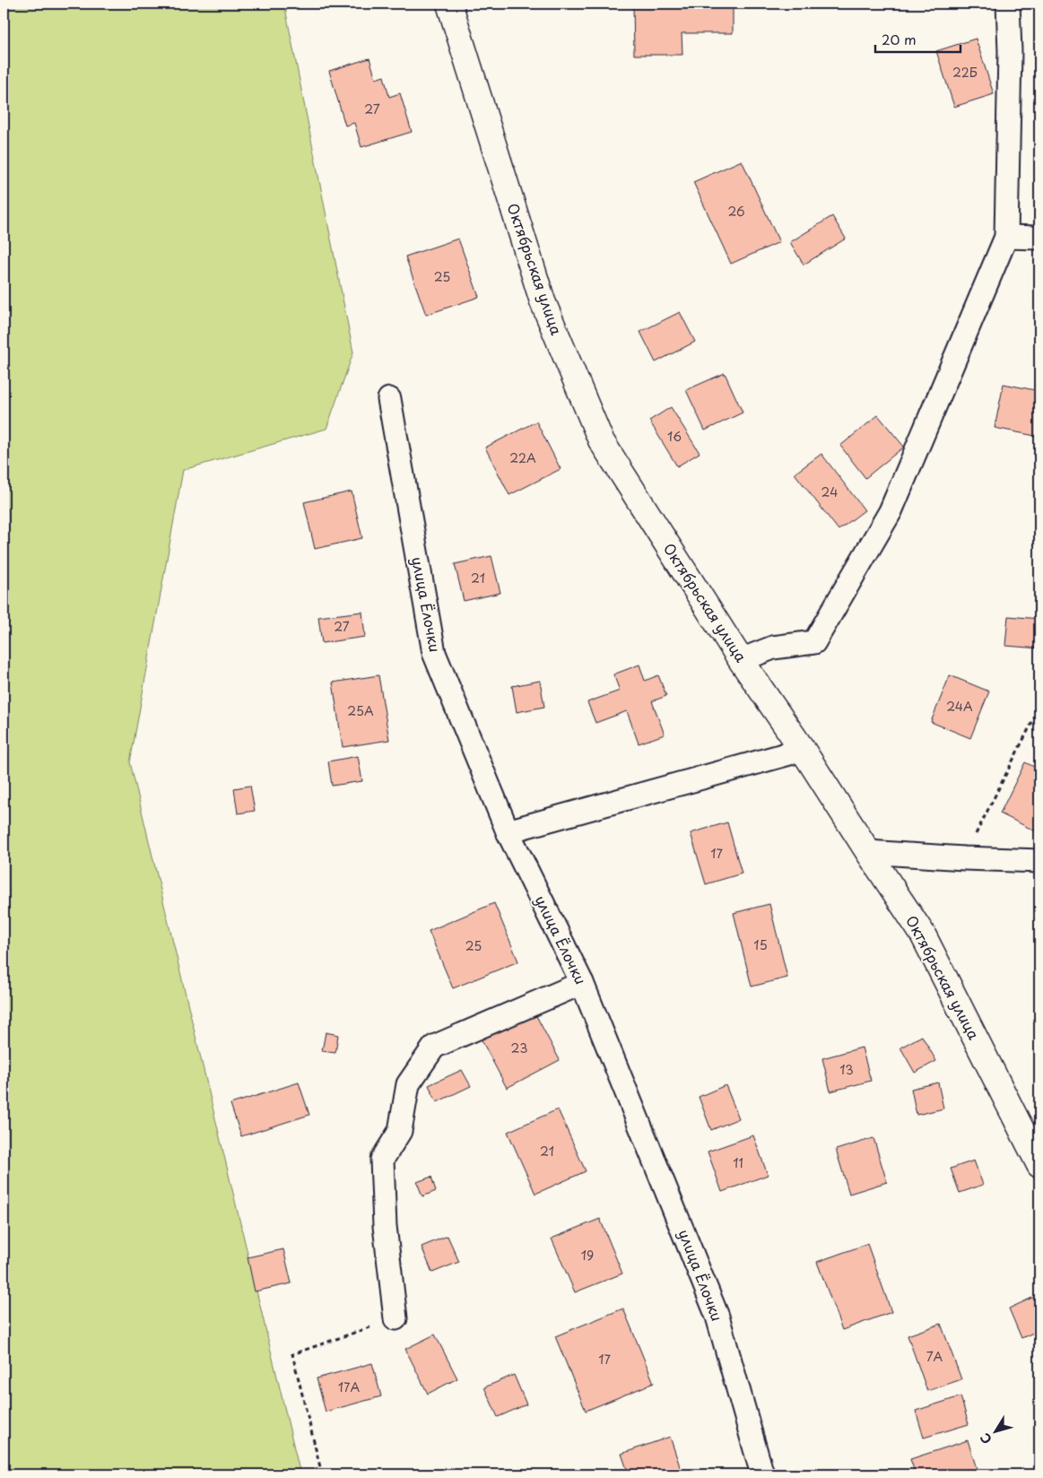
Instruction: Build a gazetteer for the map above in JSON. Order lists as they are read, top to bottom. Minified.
{"streets":{"street":["Октябрьская улица","улица Ёлочки"]},"house_numbers":["22Б","27","26","25","16","22А","24","21","27","24А","25А","17","15","25","23","13","21","11","19","7А","17","17А"],"scale_bar":"20 m","north":"bottom left"}
